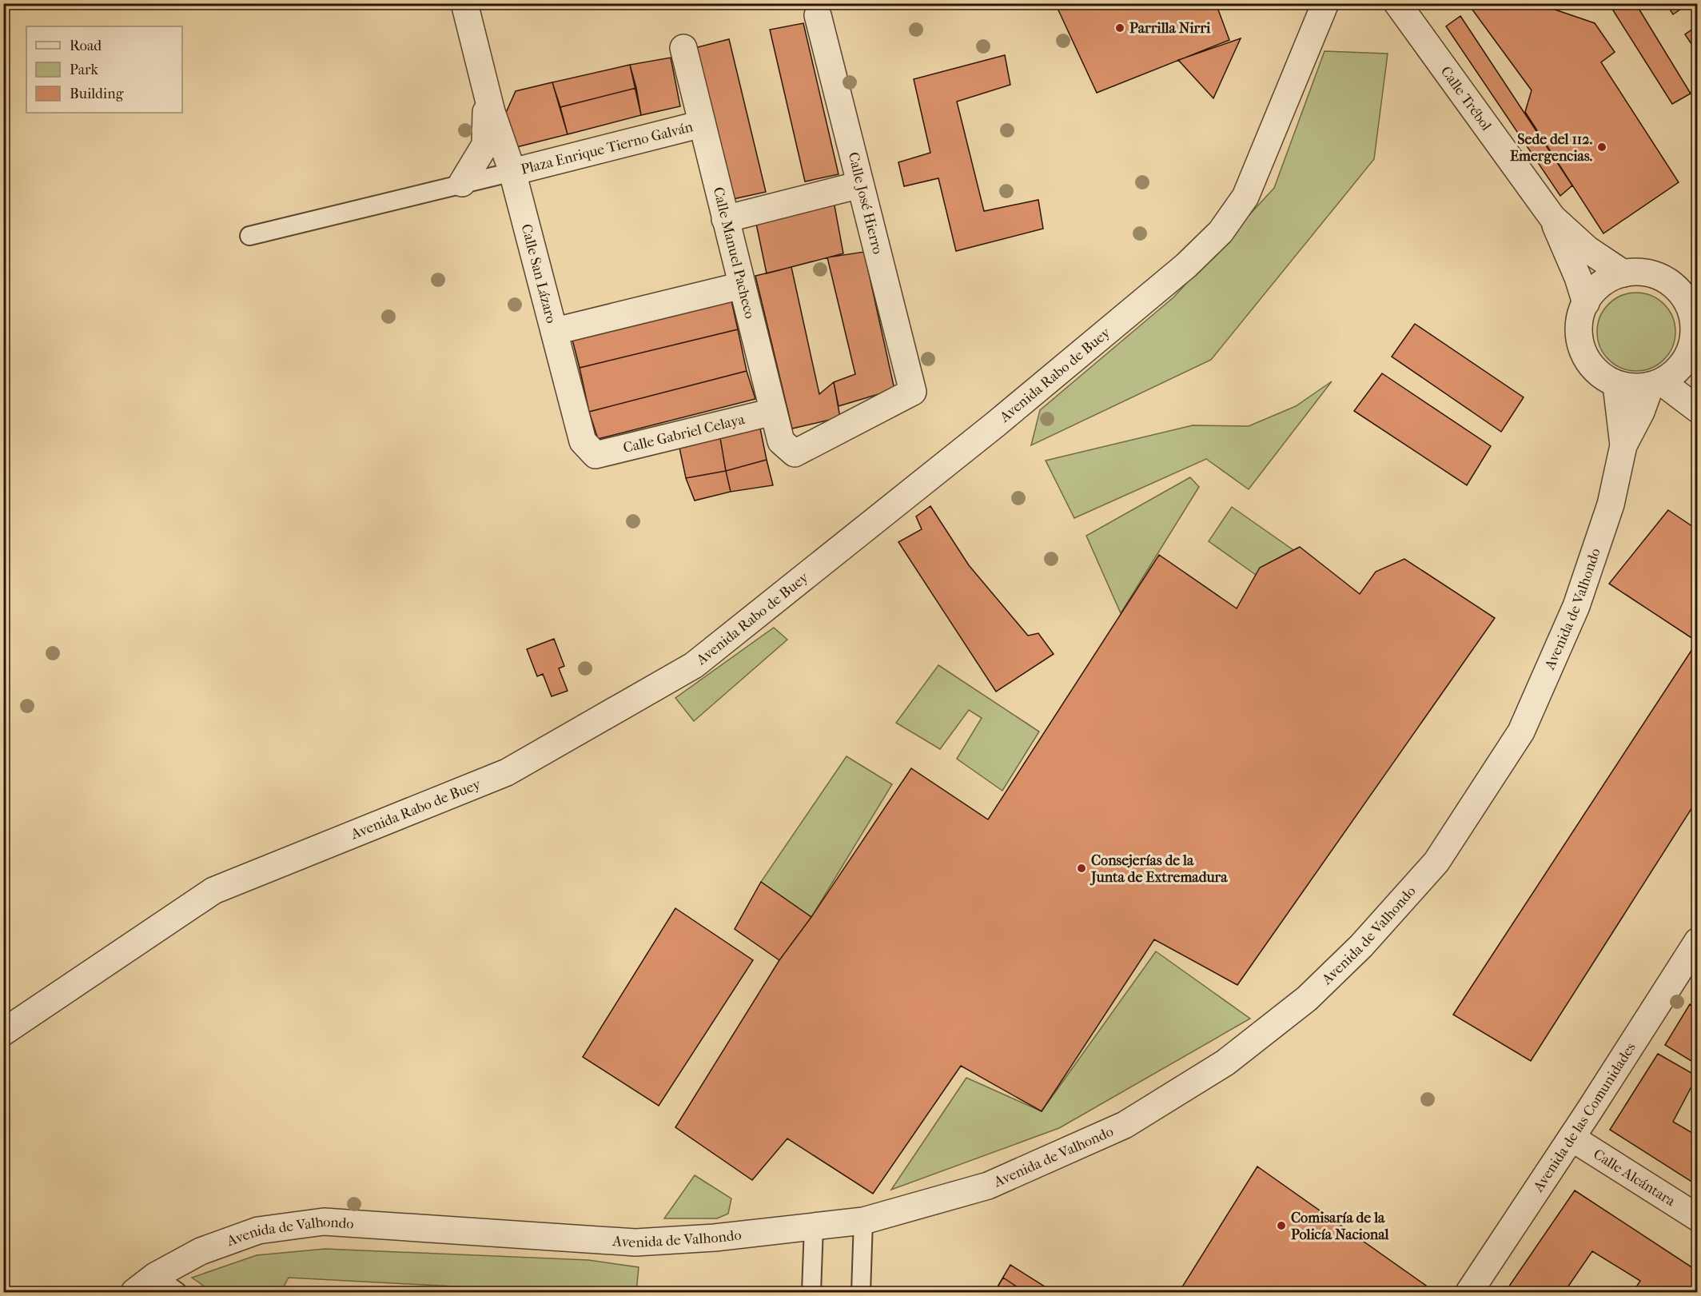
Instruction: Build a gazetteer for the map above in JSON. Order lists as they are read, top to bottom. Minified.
{"streets":{"street":["Calle Trébol","Plaza Enrique Tierno Galván","Calle José Hierro","Calle Manuel Pacheco","Calle San Lázaro","Avenida Rabo de Buey","Calle Gabriel Celaya","Avenida de Valhondo","Avenida de las Comunidades","Calle Alcántara"]},"crossings":[["Calle Trébol","Avenida de Valhondo"],["Plaza Enrique Tierno Galván","Calle Manuel Pacheco"],["Plaza Enrique Tierno Galván","Calle San Lázaro"],["Calle José Hierro","Calle Manuel Pacheco"],["Calle Manuel Pacheco","Calle Gabriel Celaya"],["Calle San Lázaro","Calle Gabriel Celaya"],["Avenida de las Comunidades","Calle Alcántara"]],"places":["Parrilla Nirri","Sede del 112. Emergencias.","Consejerías de la Junta de Extremadura","Comisaría de la Policía Nacional"],"legend":["Road","Park","Building"]}
